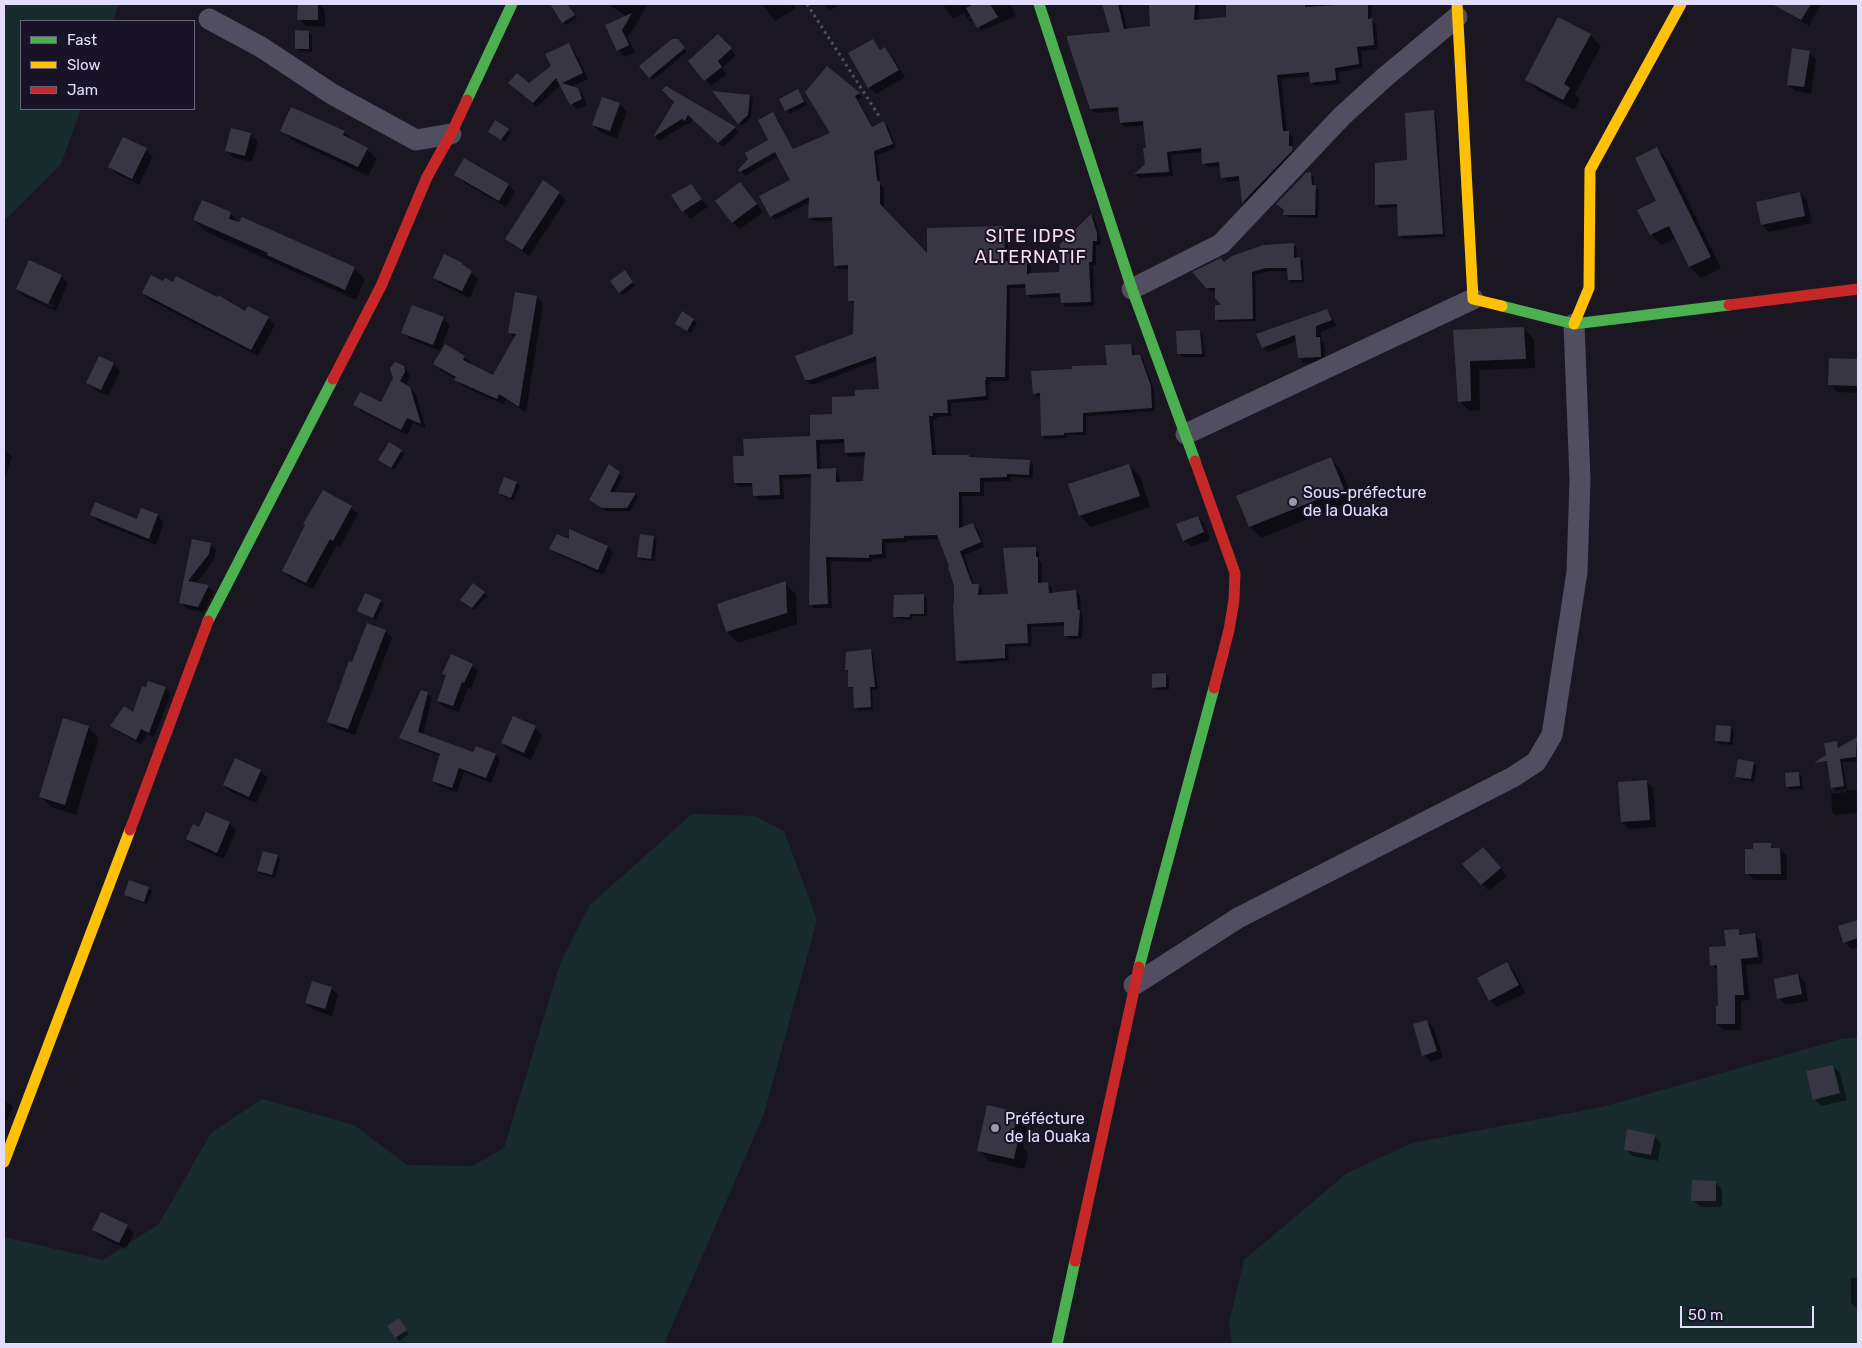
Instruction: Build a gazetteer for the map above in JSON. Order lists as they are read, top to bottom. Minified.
{"districts":["SITE IDPS ALTERNATIF"],"places":["Sous-préfecture de la Ouaka","Préfécture de la Ouaka"],"legend":["Fast","Slow","Jam"],"scale_bar":"50 m"}
